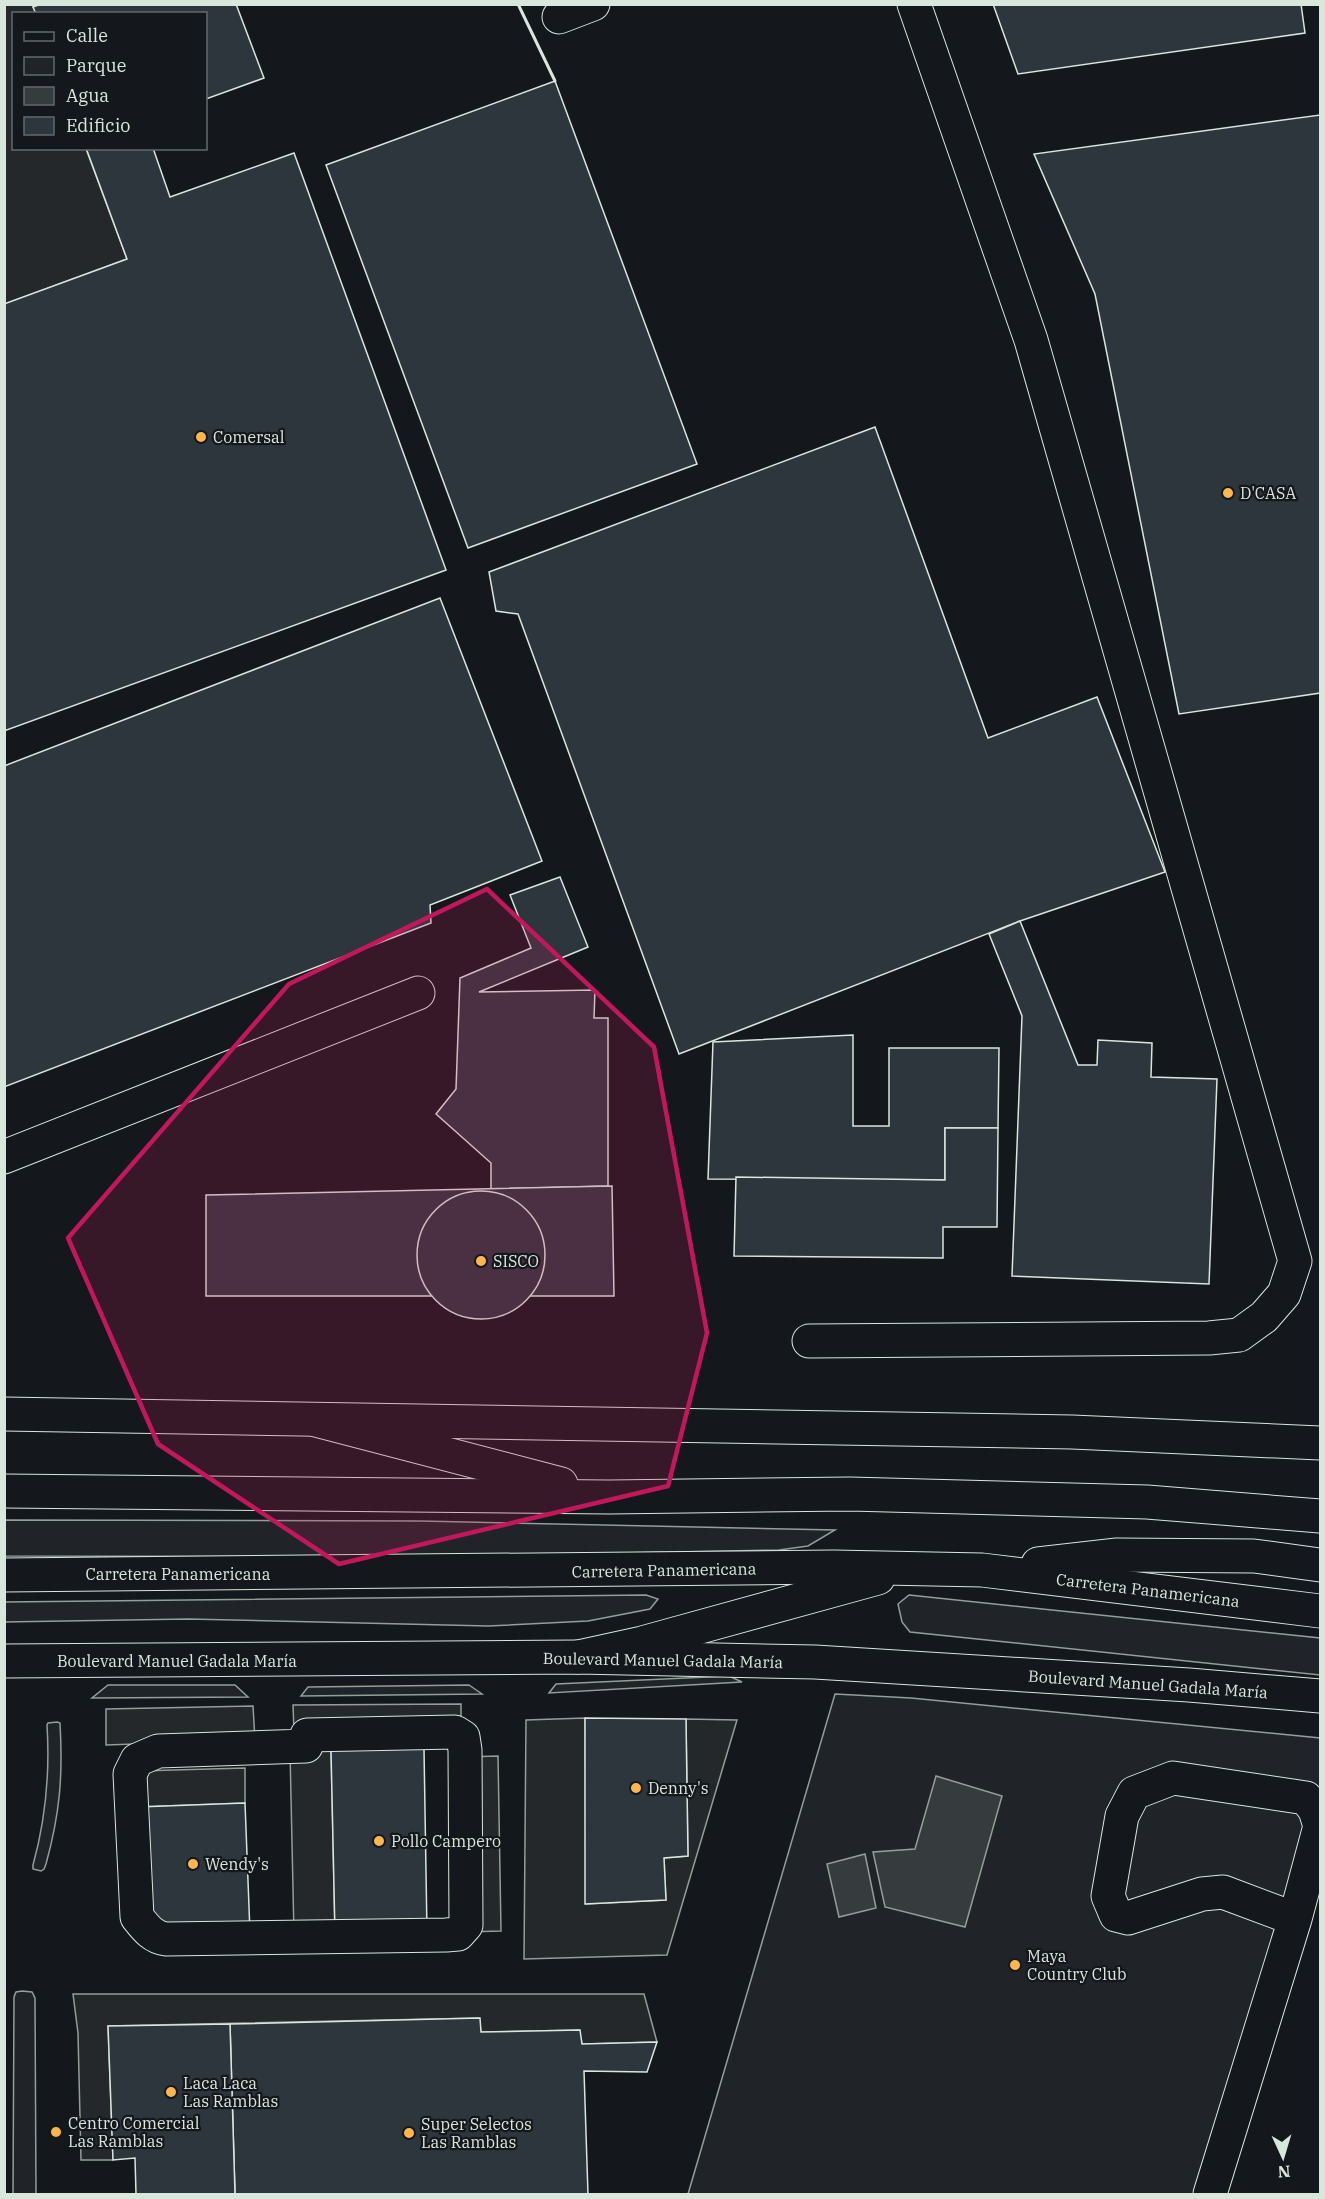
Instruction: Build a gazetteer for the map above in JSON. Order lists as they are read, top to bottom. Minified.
{"streets":{"street":["Carretera Panamericana","Boulevard Manuel Gadala María"]},"places":["Comersal","D'CASA","SISCO","Denny's","Pollo Campero","Wendy's","Maya Country Club","Laca Laca Las Ramblas","Centro Comercial Las Ramblas","Super Selectos Las Ramblas"],"legend":["Calle","Parque","Agua","Edificio"],"north":"bottom"}
